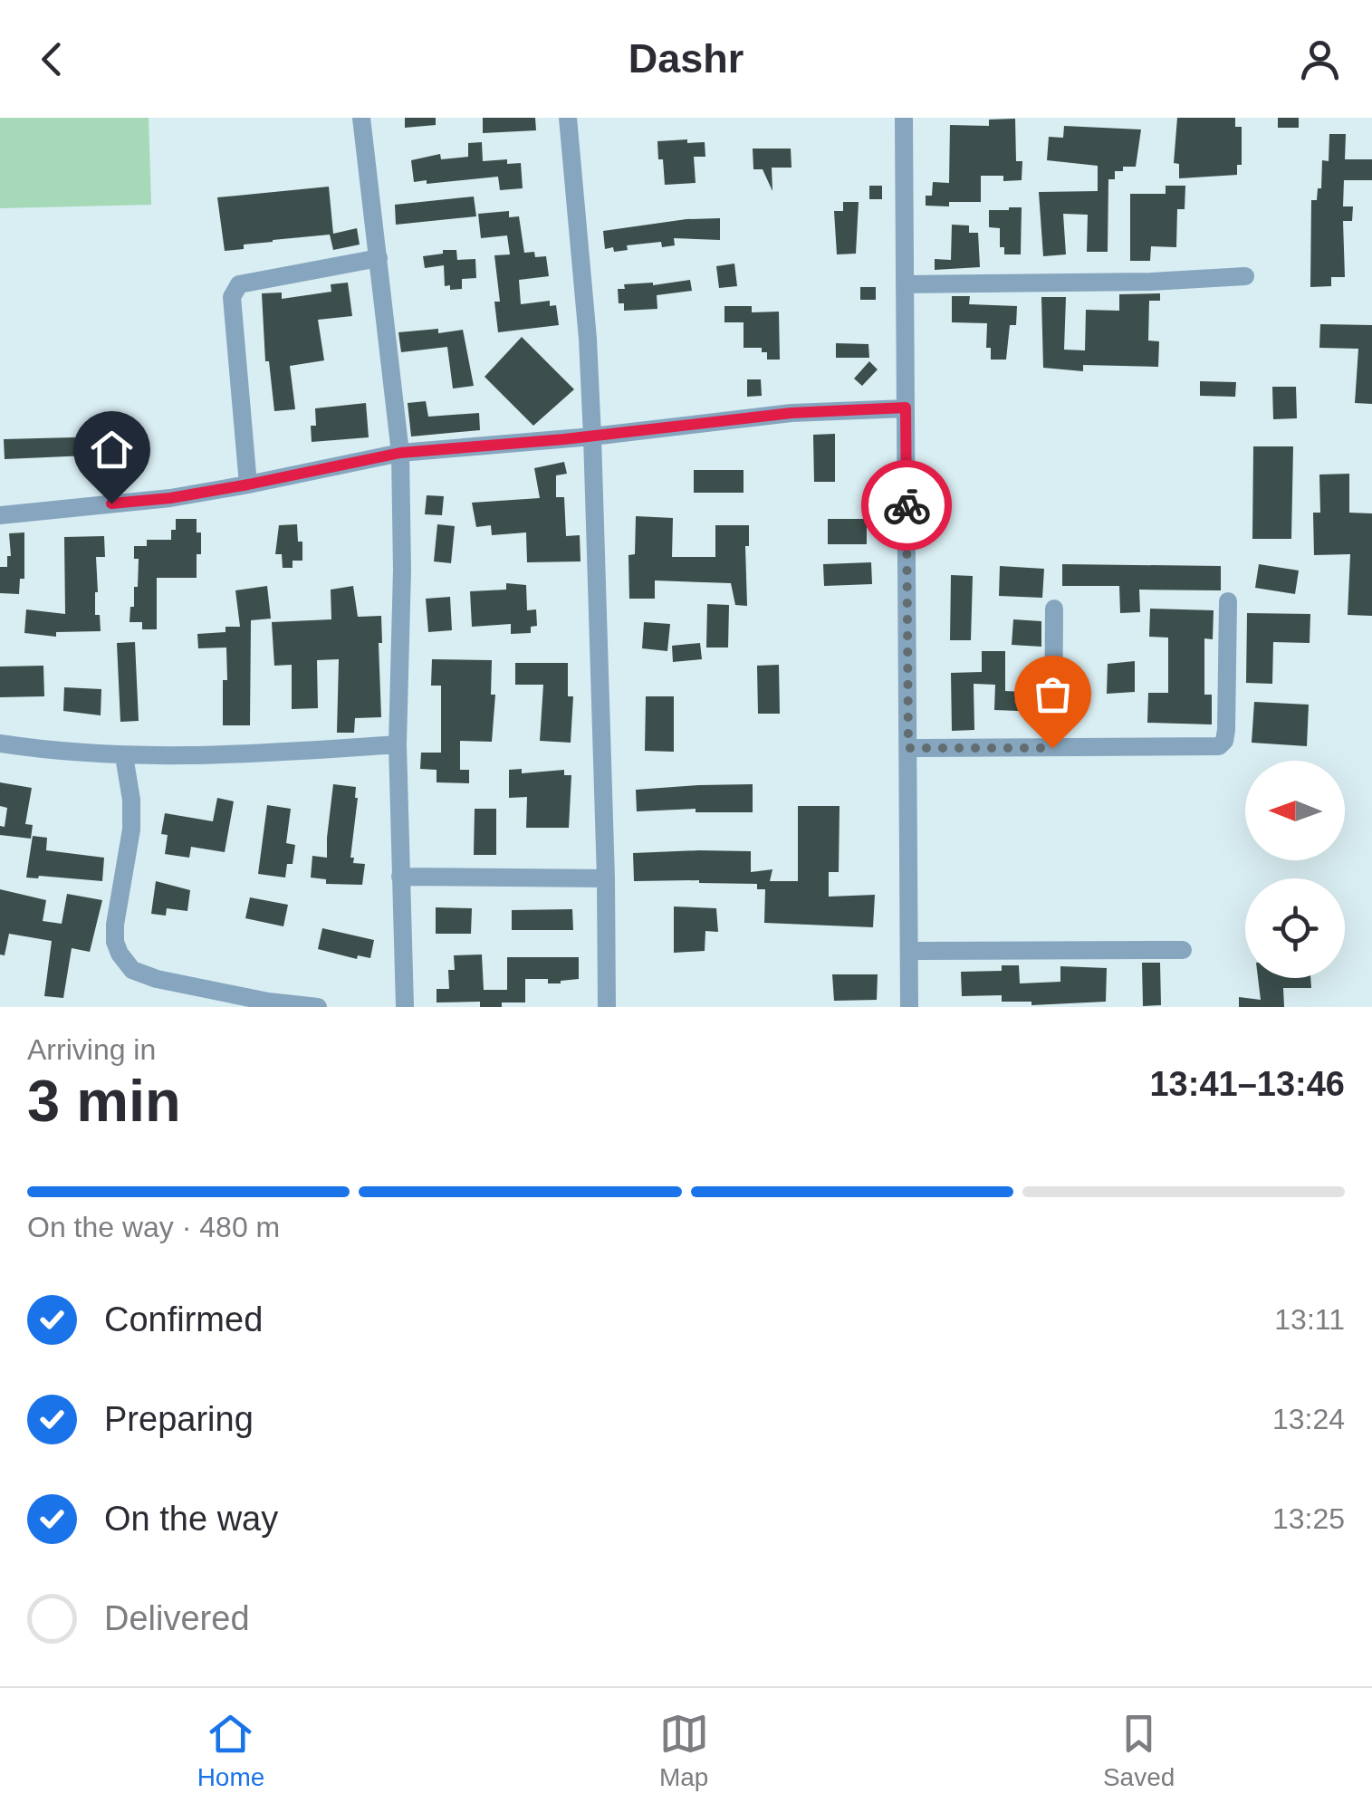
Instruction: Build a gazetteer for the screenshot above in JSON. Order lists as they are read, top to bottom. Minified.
{"north":"left","page":{"header":"Dashr","heading":["3 min","Arriving in","13:41–13:46"],"bar":"On the way · 480 m","list":[["Confirmed","13:11"],["Preparing","13:24"],["On the way","13:25"],"Delivered"],"tabs":["Home","Map","Saved"]}}
